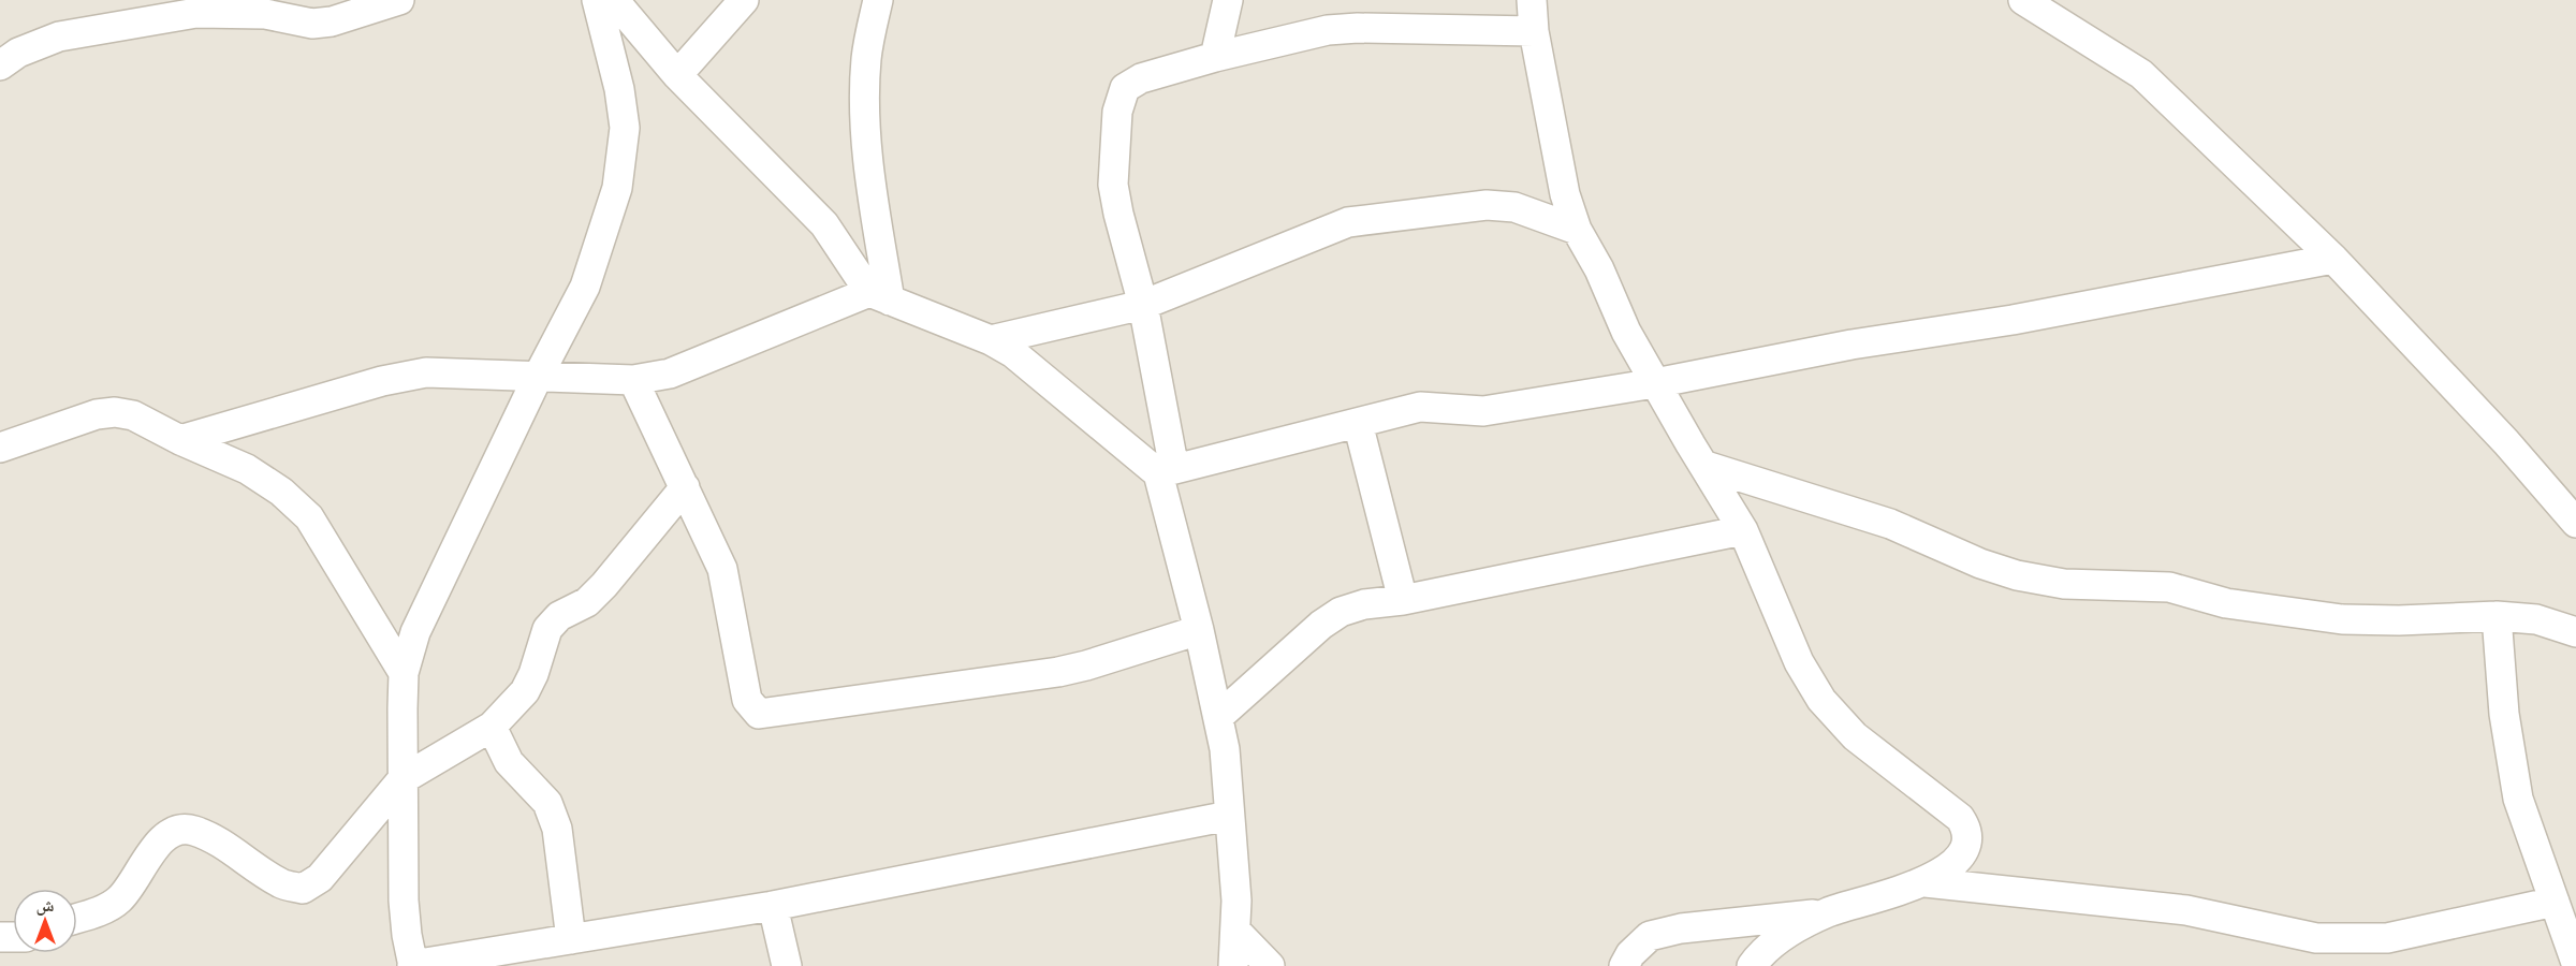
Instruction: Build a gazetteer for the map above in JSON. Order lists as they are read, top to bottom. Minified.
{"north":"top"}
